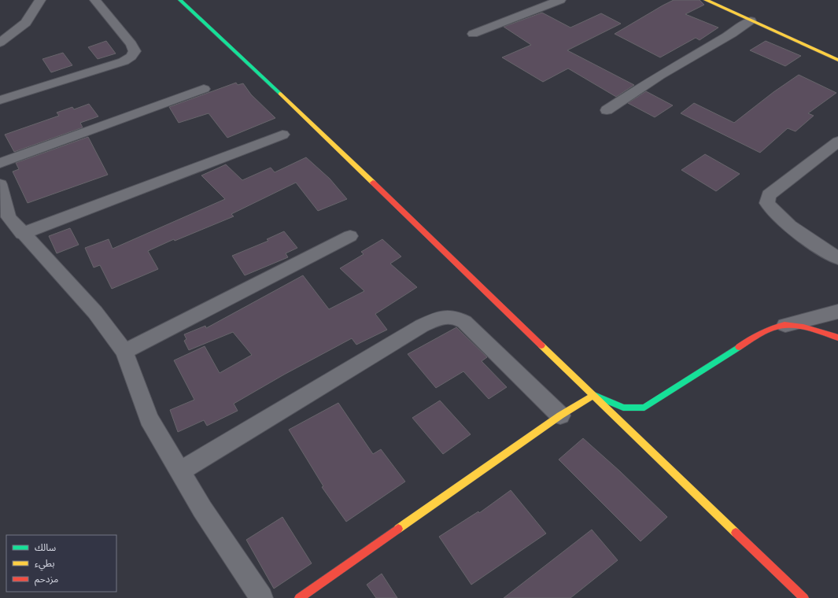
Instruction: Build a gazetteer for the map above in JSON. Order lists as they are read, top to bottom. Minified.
{"legend":["سالك","بطيء","مزدحم"]}
